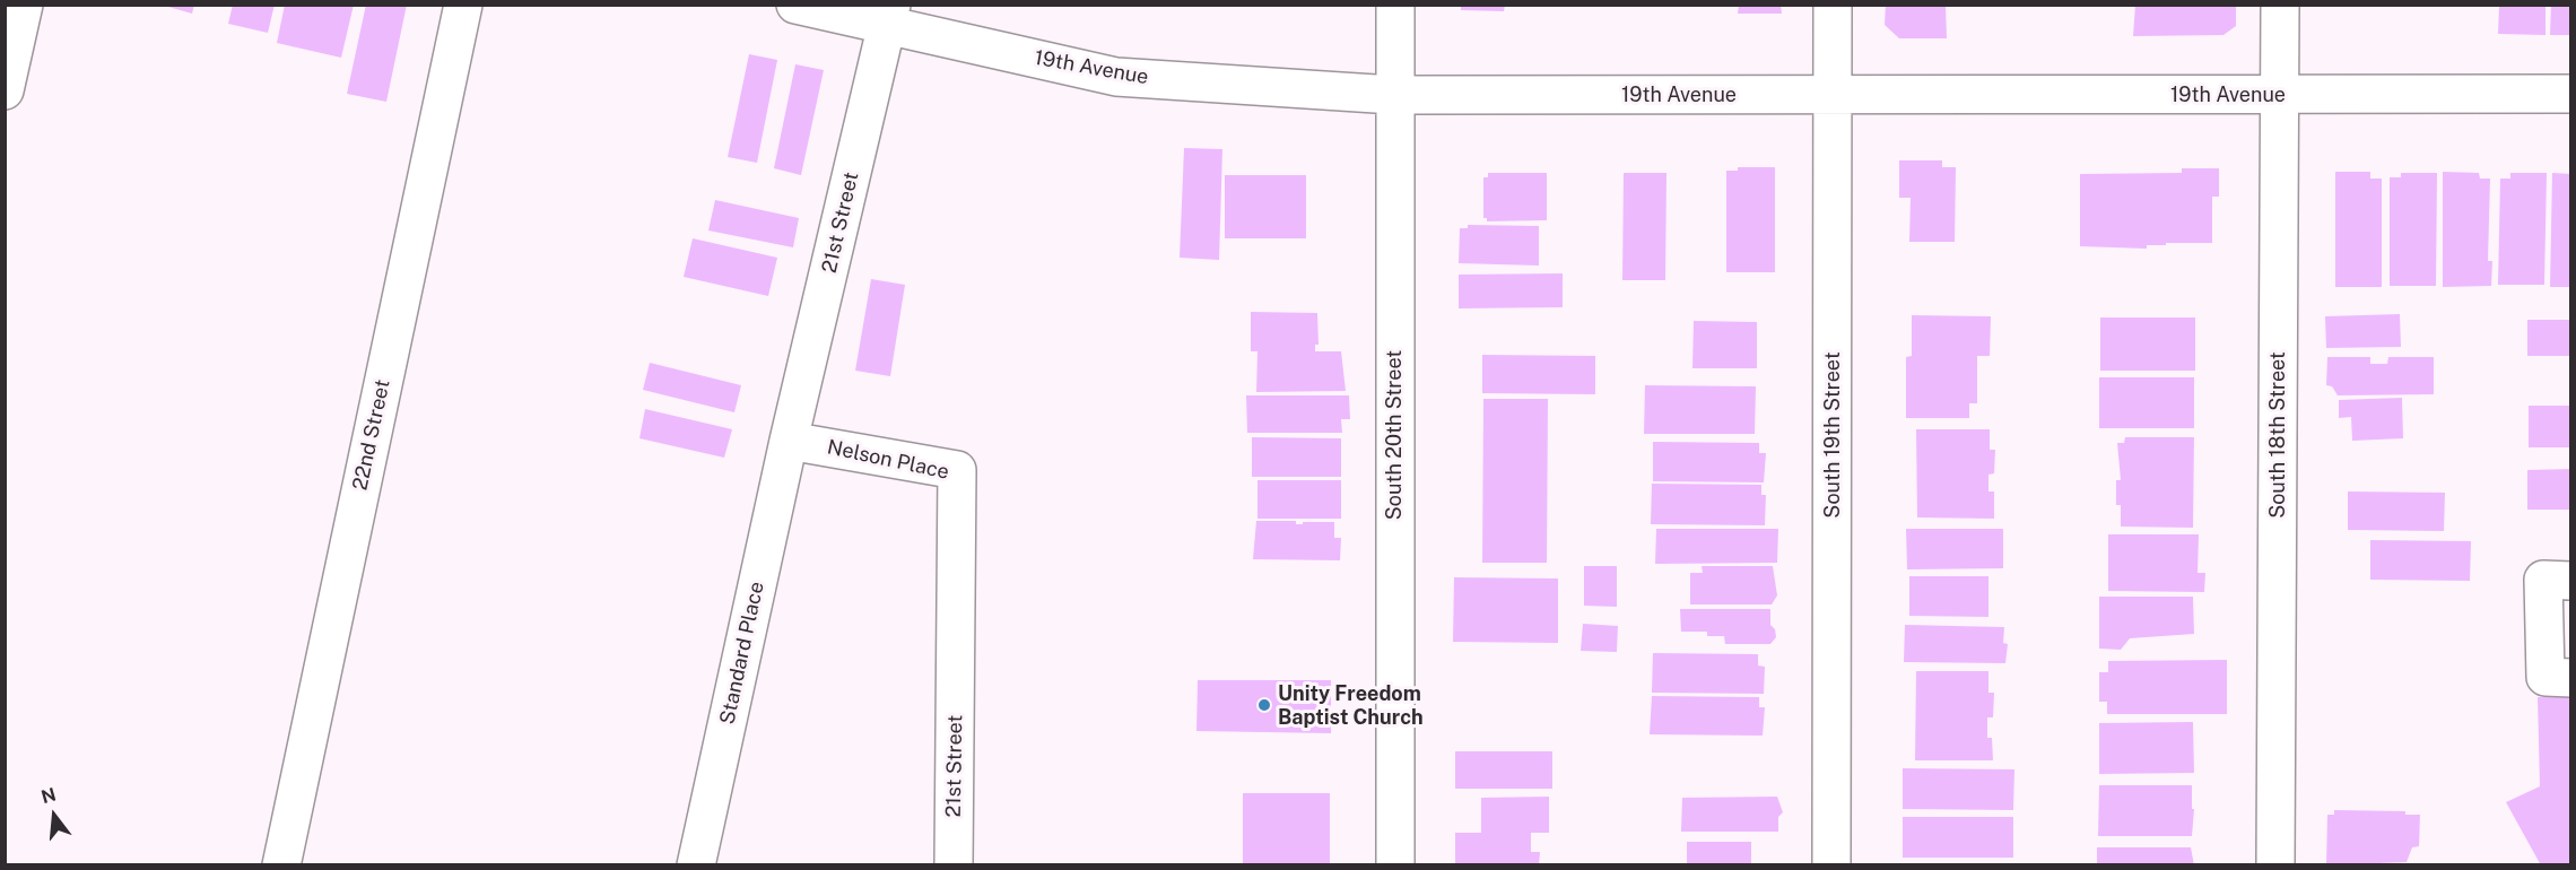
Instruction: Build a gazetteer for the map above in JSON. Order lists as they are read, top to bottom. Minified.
{"streets":{"street":["19th Avenue","21st Street","22nd Street","South 20th Street","South 19th Street","South 18th Street","Nelson Place","Standard Place"]},"crossings":[["19th Avenue","21st Street"],["19th Avenue","South 20th Street"],["19th Avenue","South 19th Street"],["19th Avenue","South 18th Street"],["21st Street","Nelson Place"],["21st Street","Standard Place"],["Nelson Place","Standard Place"]],"places":["Unity Freedom Baptist Church"],"north":"top"}
